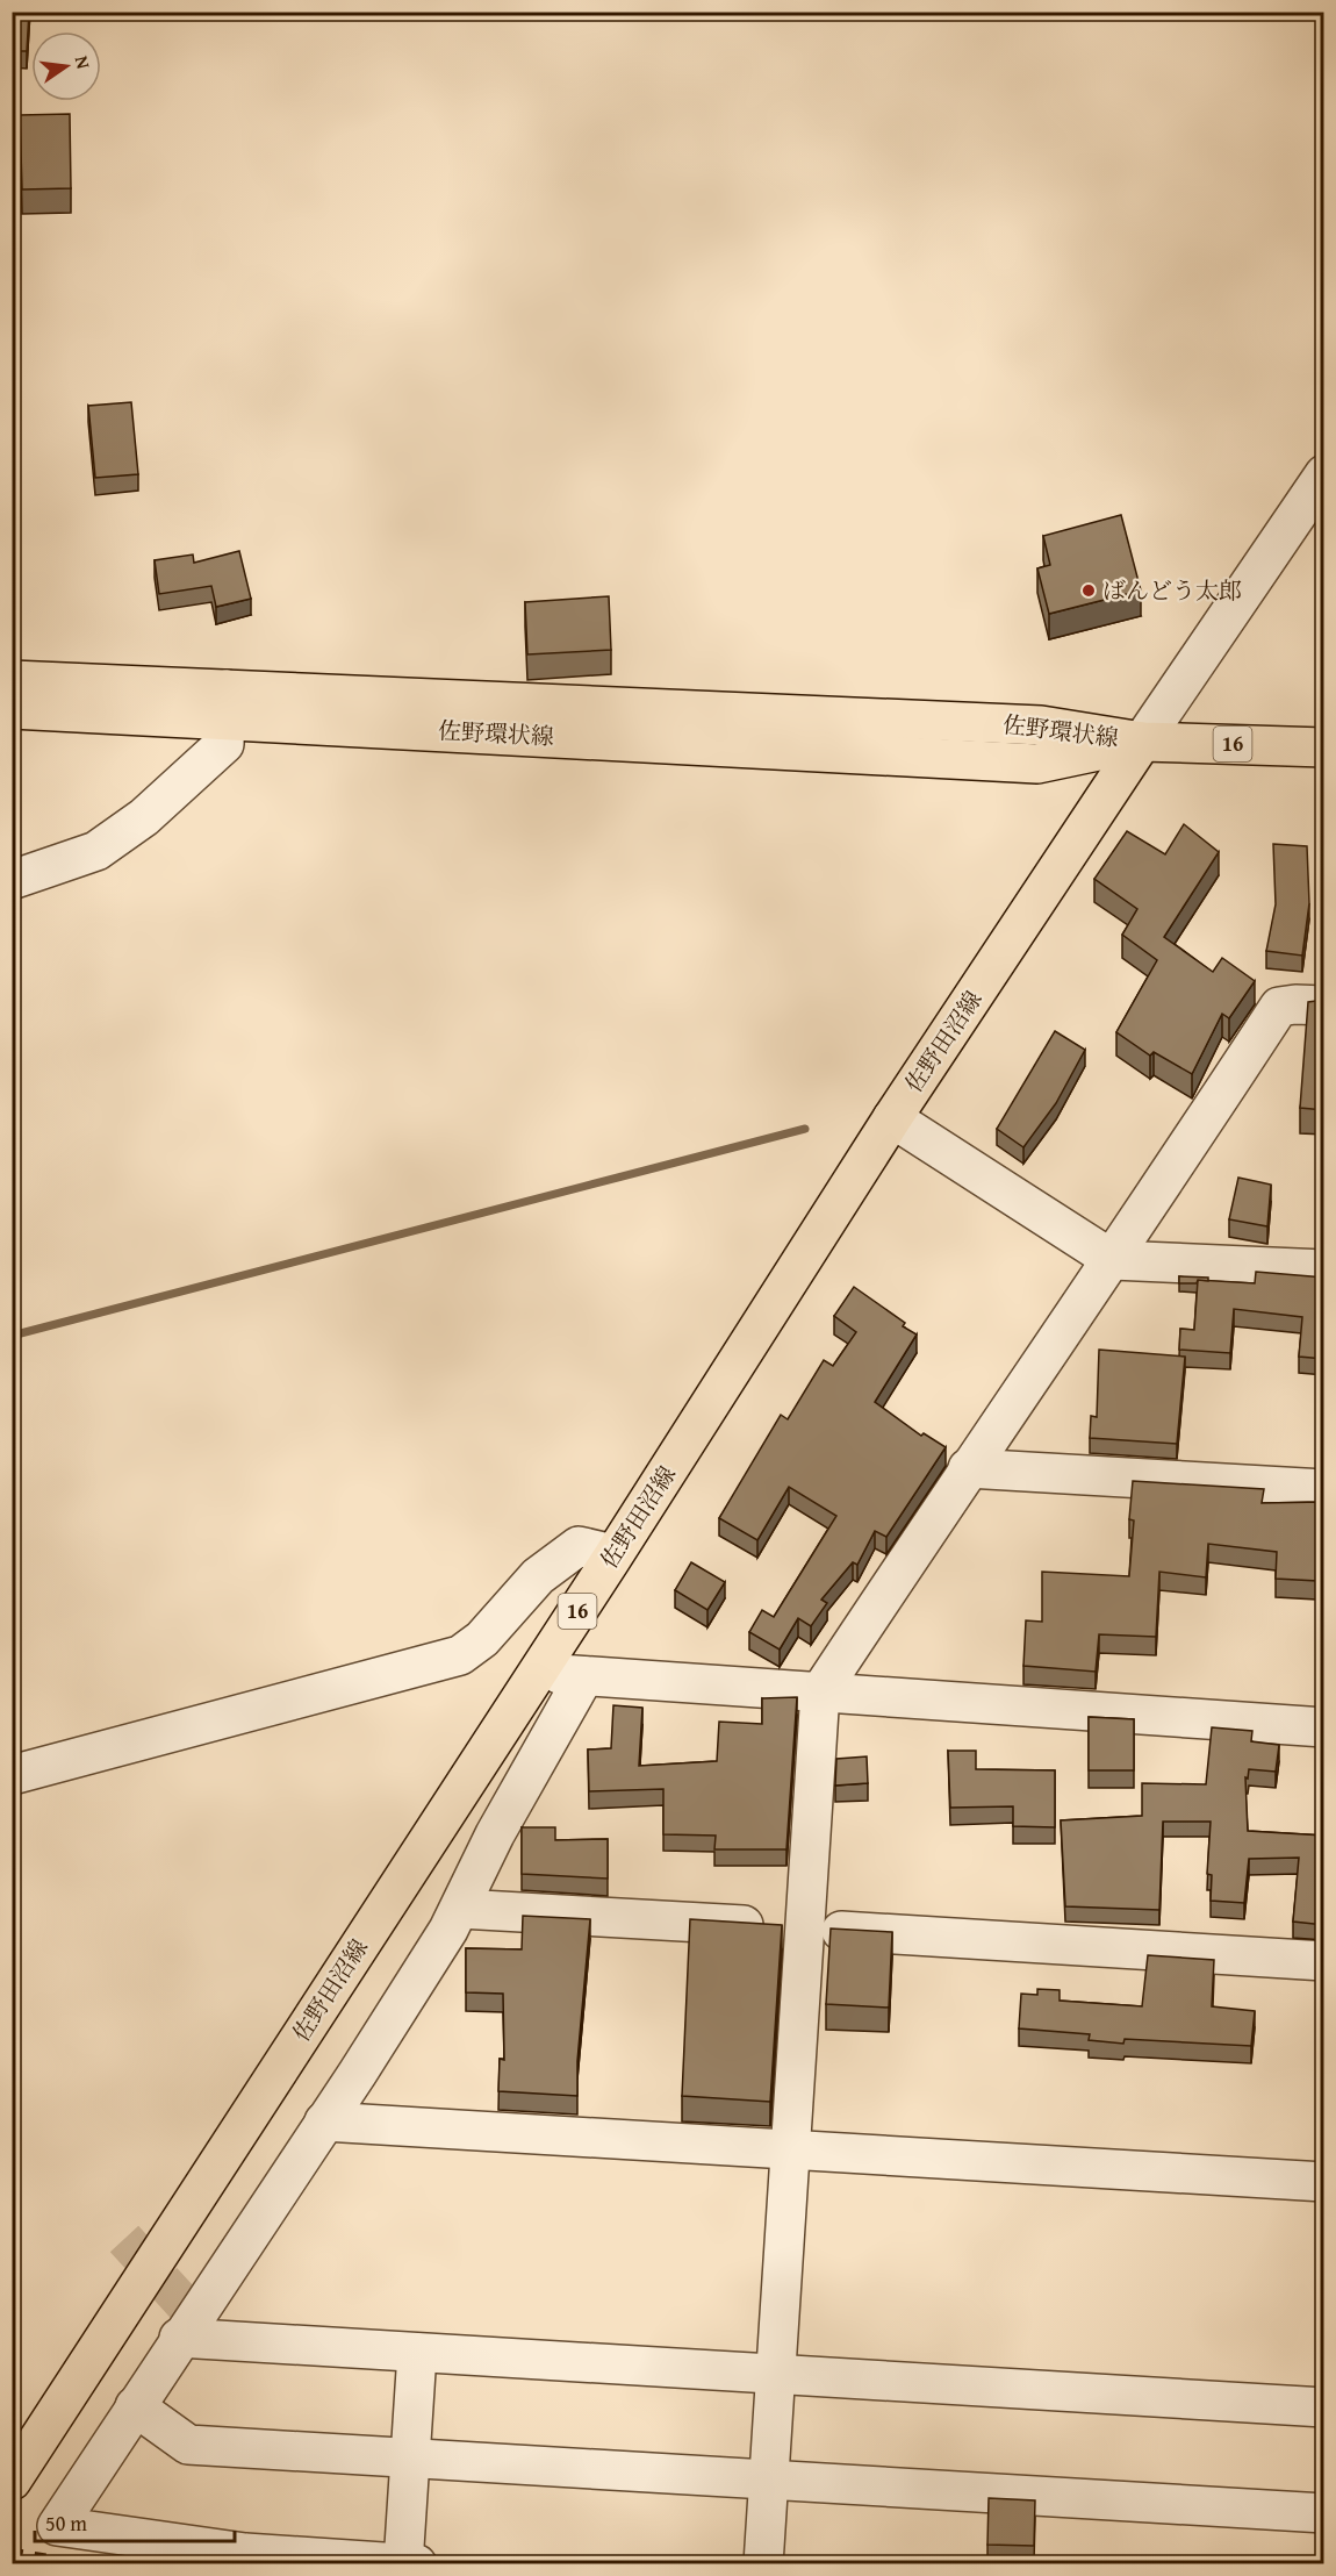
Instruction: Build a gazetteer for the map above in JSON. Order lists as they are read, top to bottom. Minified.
{"streets":{"main road":["佐野環状線","16","佐野田沼線"]},"crossings":[["佐野環状線","16"],["佐野環状線","佐野田沼線"],["16","佐野田沼線"]],"places":["ばんどう太郎"],"scale_bar":"50 m","north":"right"}
